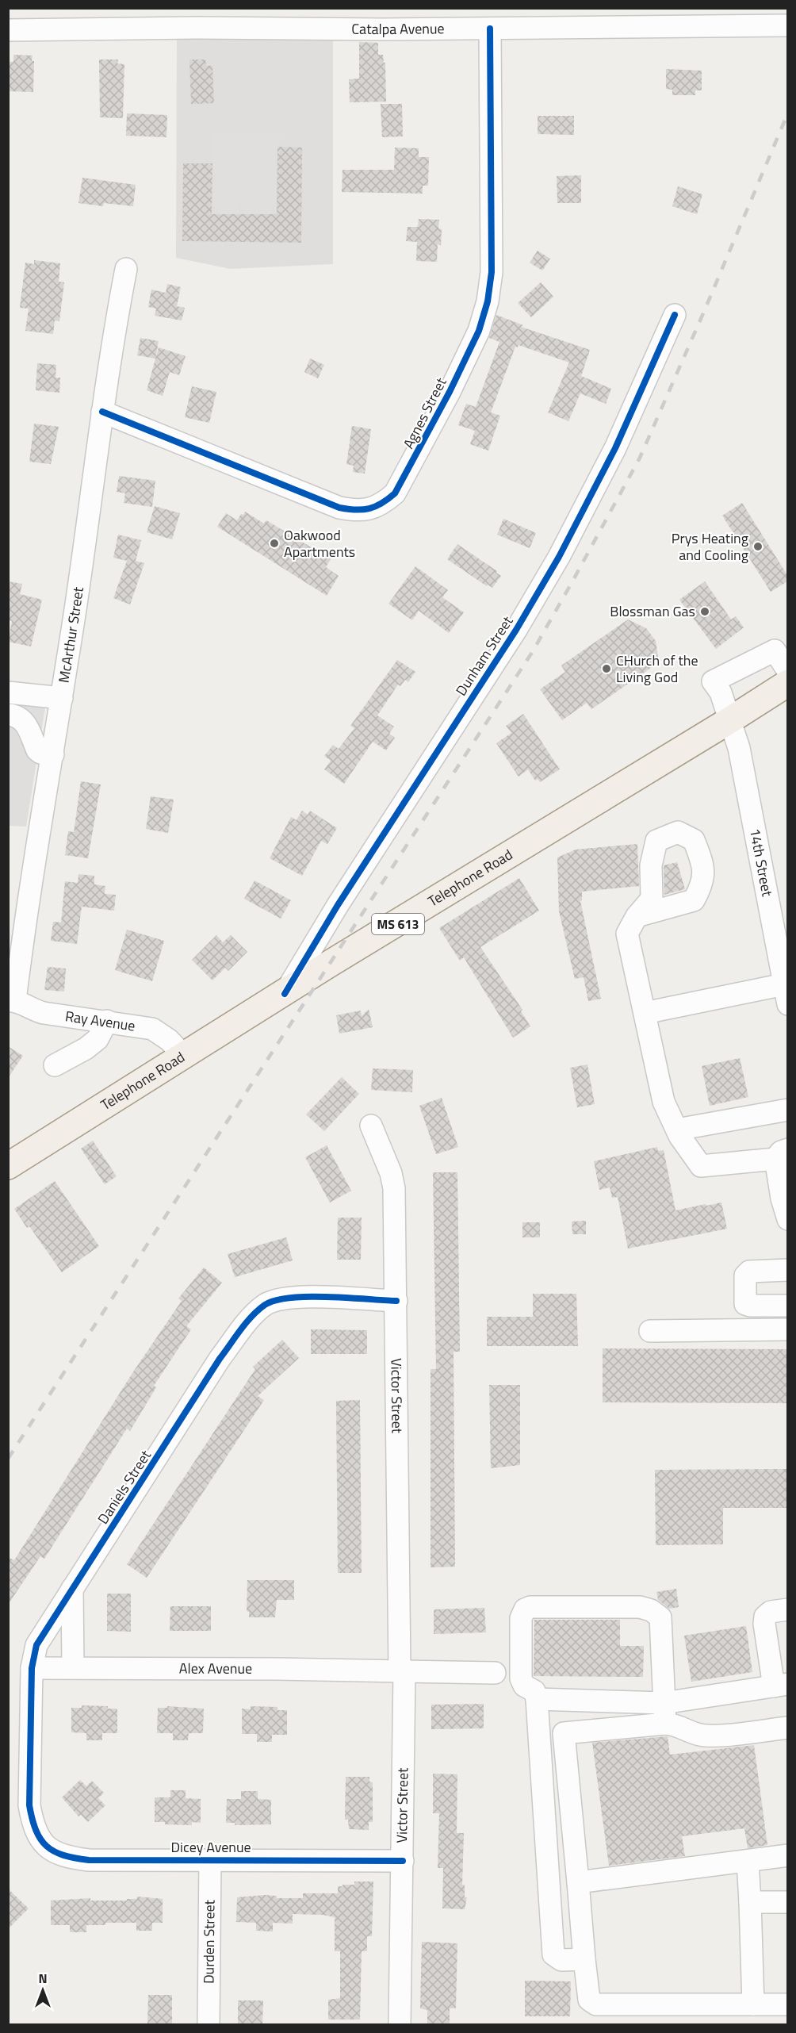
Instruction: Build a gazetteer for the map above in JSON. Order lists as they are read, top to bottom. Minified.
{"streets":{"main road":["Telephone Road","MS 613"],"street":["Catalpa Avenue","Agnes Street","McArthur Street","Dunham Street","14th Street","Ray Avenue","Victor Street","Daniels Street","Alex Avenue","Dicey Avenue","Durden Street"]},"crossings":[["Catalpa Avenue","Agnes Street"],["Agnes Street","McArthur Street"],["McArthur Street","Ray Avenue"],["Dunham Street","Telephone Road"],["14th Street","Telephone Road"],["Telephone Road","Ray Avenue"],["Victor Street","Daniels Street"],["Victor Street","Alex Avenue"],["Victor Street","Dicey Avenue"],["Daniels Street","Alex Avenue"],["Daniels Street","Dicey Avenue"],["Dicey Avenue","Durden Street"]],"places":["Oakwood Apartments","Prys Heating and Cooling","Blossman Gas","CHurch of the Living God"],"north":"top"}
